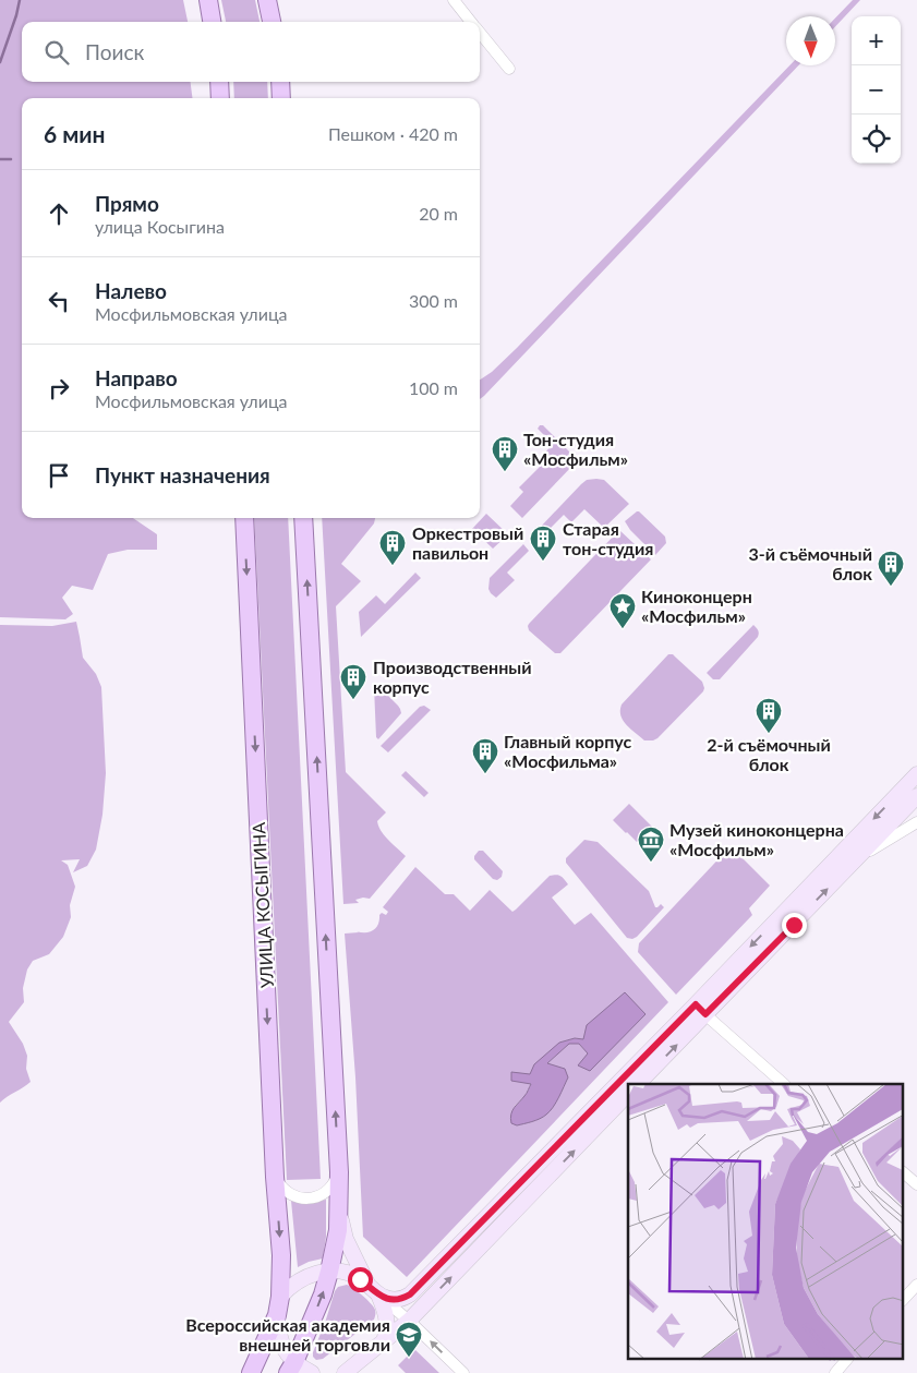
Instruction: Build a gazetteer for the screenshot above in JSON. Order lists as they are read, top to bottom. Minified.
{"streets":{"main road":["УЛИЦА КОСЫГИНА"]},"places":{"building":["Тон-студия «Мосфильм»","Старая тон-студия","Оркестровый павильон","3-й съёмочный блок","Производственный корпус","2-й съёмочный блок","Главный корпус «Мосфильма»"],"place":["Киноконцерн «Мосфильм»"],"museum":["Музей киноконцерна «Мосфильм»"],"school or university":["Всероссийская академия внешней торговли"]},"north":"bottom","page":{"map_buttons":["+","−"],"search":"Поиск","heading":["6 мин","Пешком · 420 m"],"list":[["Прямо","улица Косыгина","20 m"],["Налево","Мосфильмовская улица","300 m"],["Направо","Мосфильмовская улица","100 m"],"Пункт назначения"]}}
